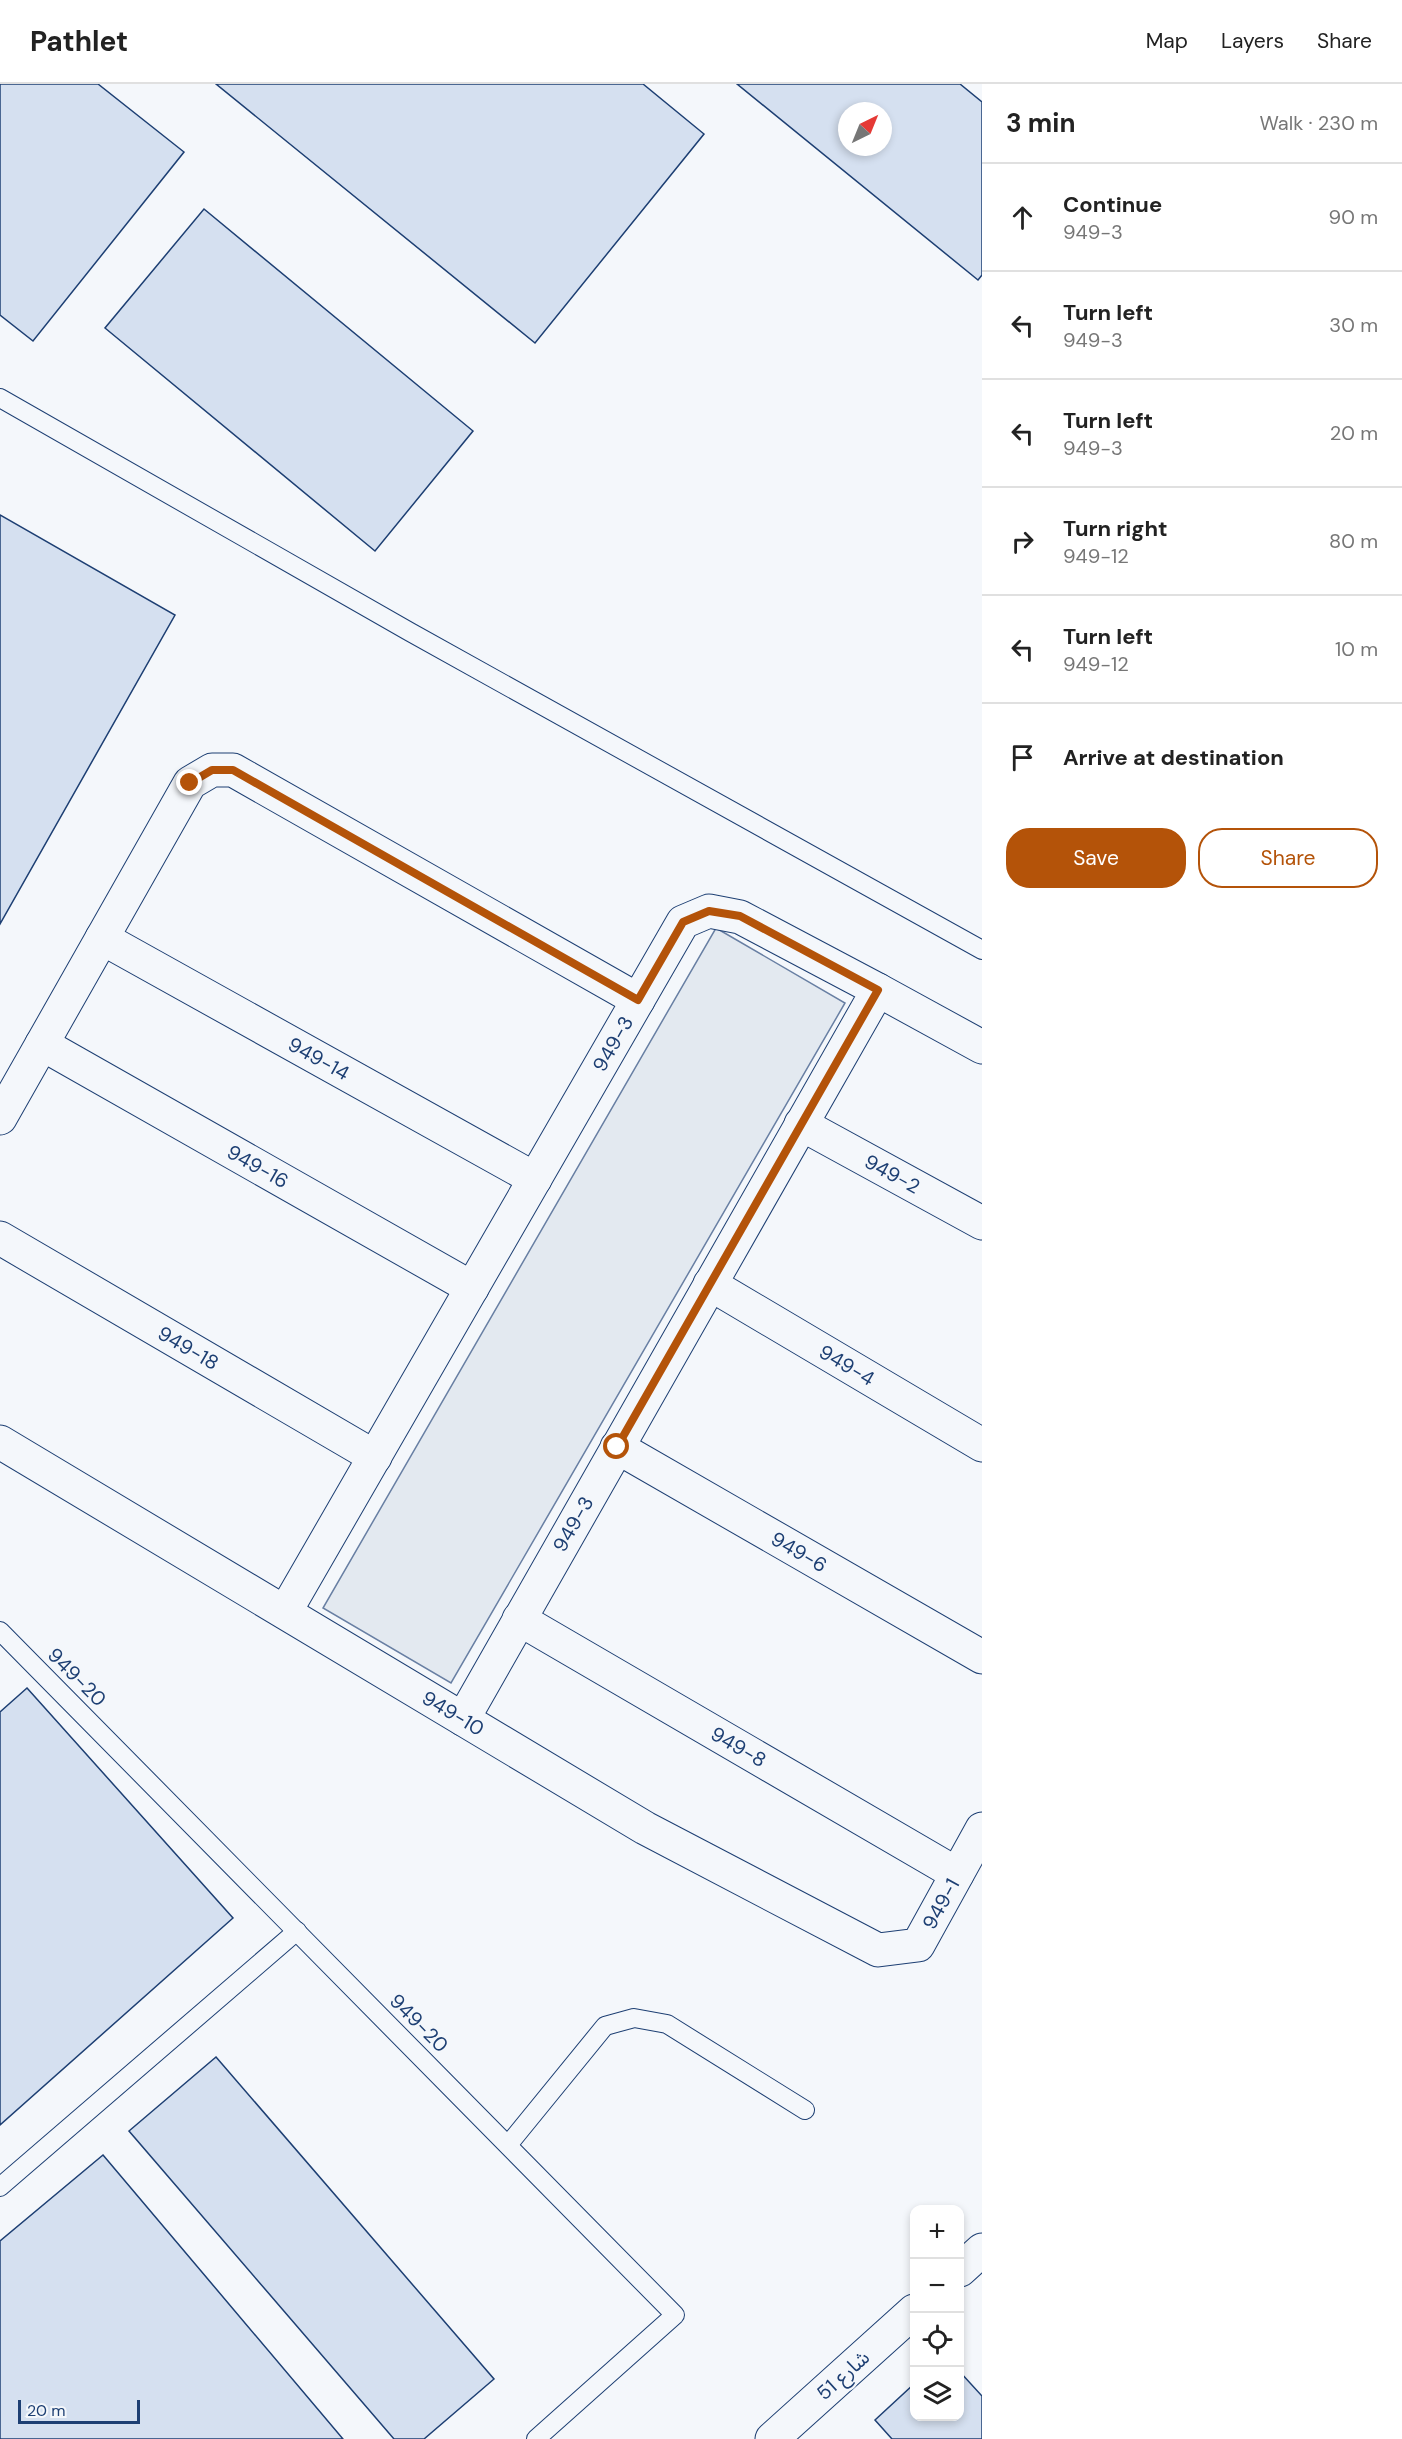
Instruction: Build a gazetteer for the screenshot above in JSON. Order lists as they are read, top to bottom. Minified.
{"streets":{"street":["949-3","949-14","949-16","949-2","949-18","949-4","949-6","949-10","949-8","949-1","شارع 51"],"lane":["949-20"]},"crossings":[["949-3","949-14"],["949-3","949-16"],["949-3","949-2"],["949-3","949-18"],["949-3","949-4"],["949-3","949-6"],["949-3","949-10"],["949-3","949-8"],["949-10","949-1"],["949-8","949-1"]],"scale_bar":"20 m","north":"top right","page":{"header":"Pathlet","nav":["Map","Layers","Share"],"heading":["3 min","Walk · 230 m"],"list":[["Continue","949-3","90 m"],["Turn left","949-3","30 m"],["Turn left","949-3","20 m"],["Turn right","949-12","80 m"],["Turn left","949-12","10 m"],"Arrive at destination"],"buttons":["Save","Share"],"map_buttons":["+","−"],"scale":"20 m"}}
